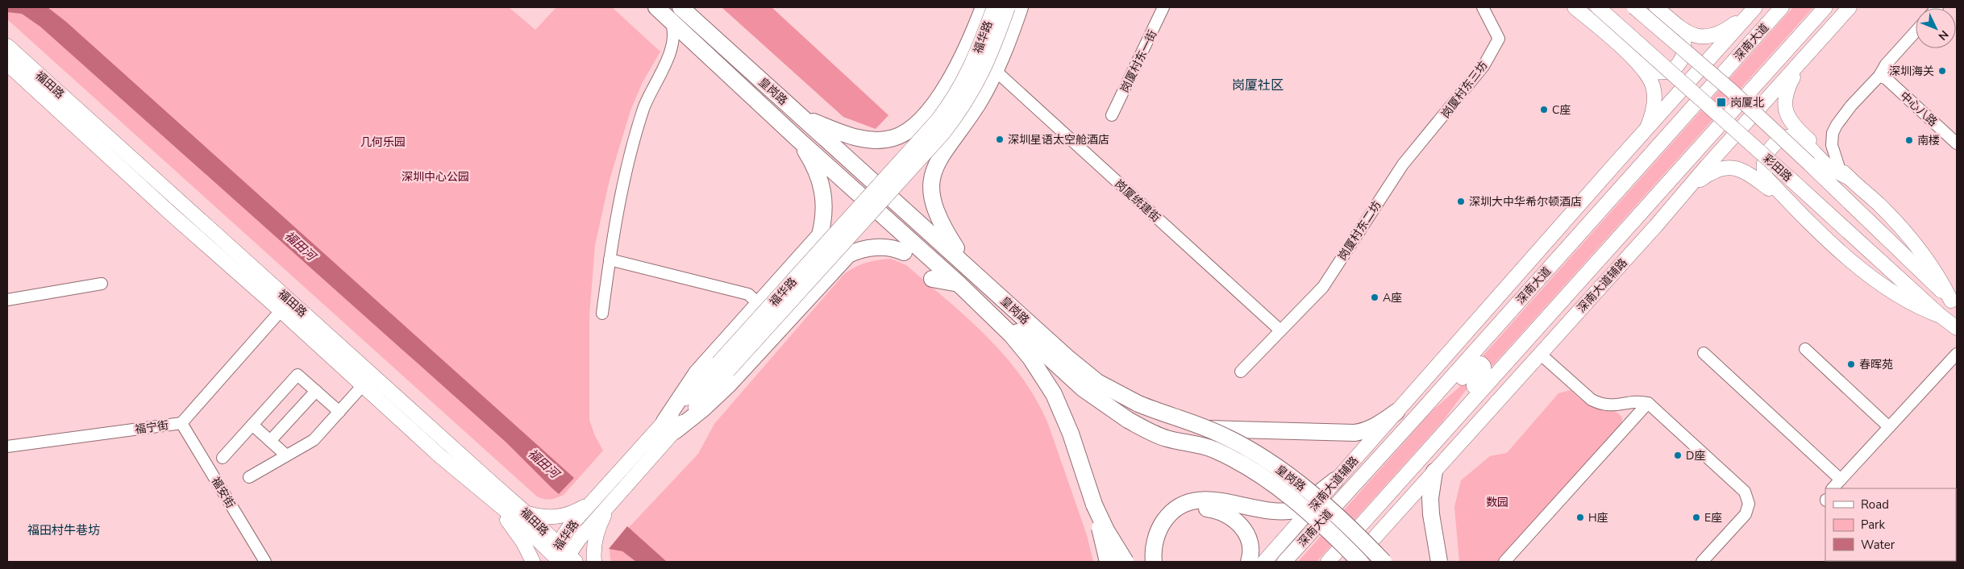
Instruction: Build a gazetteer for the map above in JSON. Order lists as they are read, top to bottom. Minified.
{"streets":{"highway":["皇岗路"],"main road":["福华路","深南大道","福田路","彩田路","深南大道辅路"],"street":["岗厦村东一街","岗厦村东三坊","中心八路","岗厦统建街","岗厦村东二坊","福宁街","福安街"]},"crossings":[["福华路","福田路"],["福田路","福宁街"],["岗厦村东三坊","岗厦村东二坊"],["皇岗路","深南大道辅路"],["岗厦统建街","岗厦村东二坊"],["福宁街","福安街"]],"districts":["岗厦社区","福田村牛巷坊"],"water":["福田河"],"parks":["几何乐园","深圳中心公园","数园"],"places":{"other":["深圳海关","C座","深圳星语太空舱酒店","南楼","深圳大中华希尔顿酒店","A座","春晖苑","D座","H座","E座"],"transit":["岗厦北"]},"legend":["Road","Park","Water"],"north":"bottom right"}
